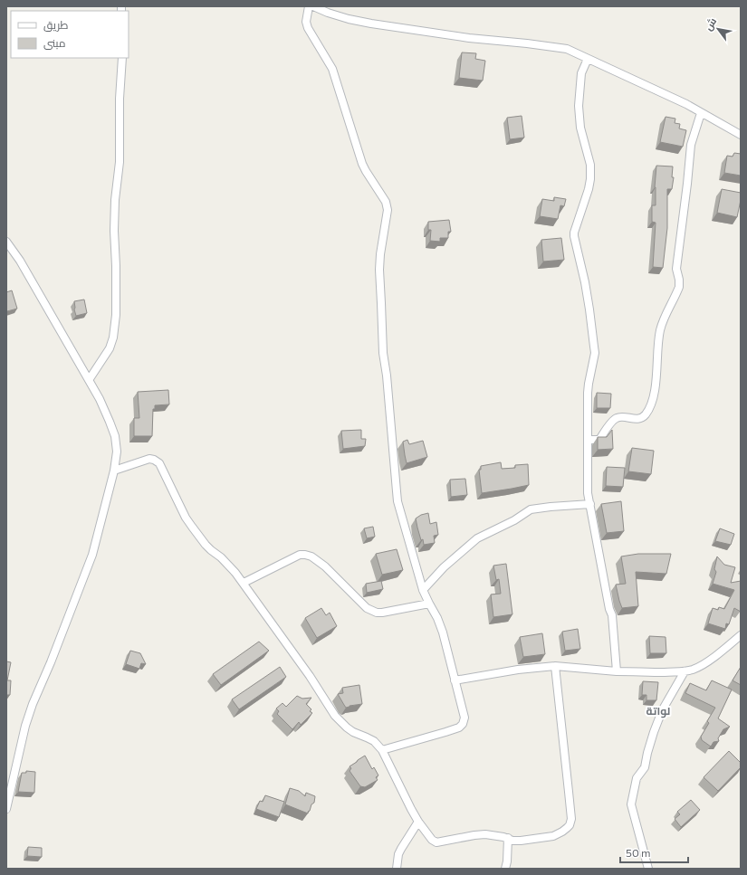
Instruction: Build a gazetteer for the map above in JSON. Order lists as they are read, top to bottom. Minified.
{"districts":["لواتة"],"legend":["طريق","مبنى"],"scale_bar":"50 m","north":"top left"}
